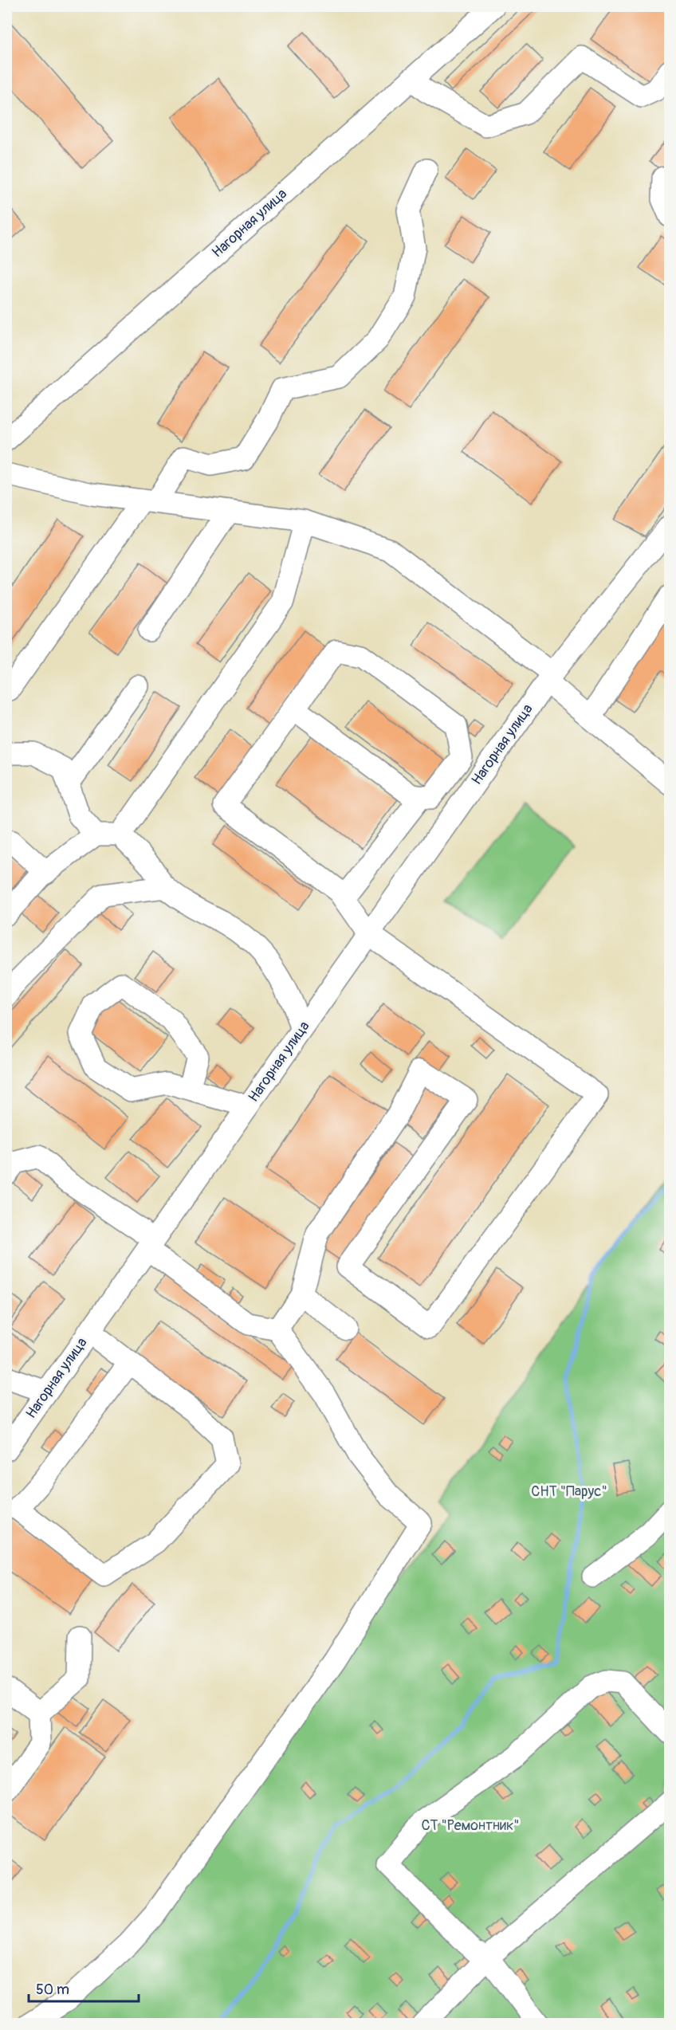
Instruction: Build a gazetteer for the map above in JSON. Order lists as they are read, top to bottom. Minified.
{"streets":{"street":["Нагорная улица"]},"parks":["СНТ \"Парус\"","СТ \"Ремонтник\""],"scale_bar":"50 m"}
